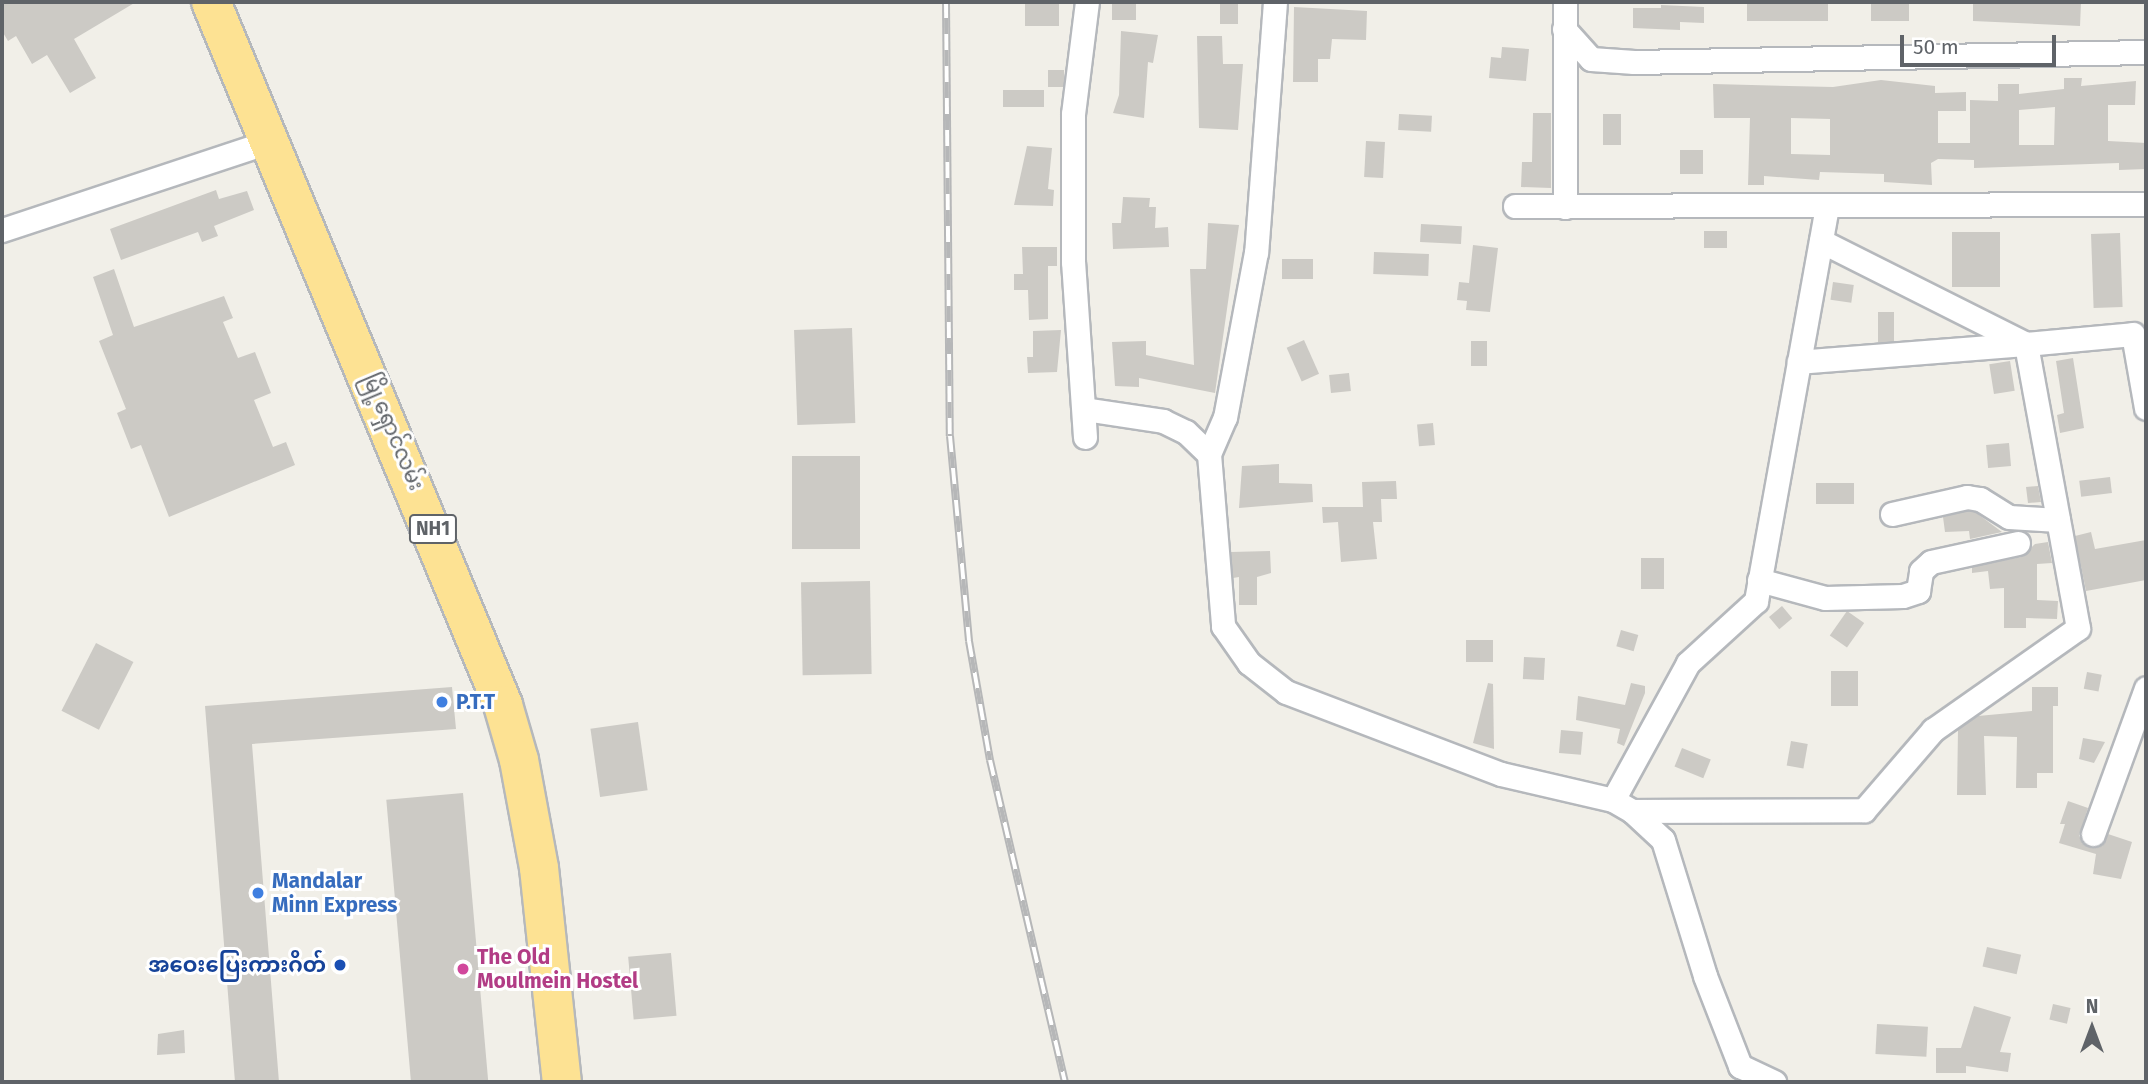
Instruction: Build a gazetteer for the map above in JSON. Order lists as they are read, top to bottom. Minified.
{"streets":{"highway":["မြို့ရှောင်လမ်း","NH1"]},"places":["P.T.T","Mandalar Minn Express","အဝေးပြေးကားဂိတ်","The Old Moulmein Hostel"],"scale_bar":"50 m","north":"top"}
